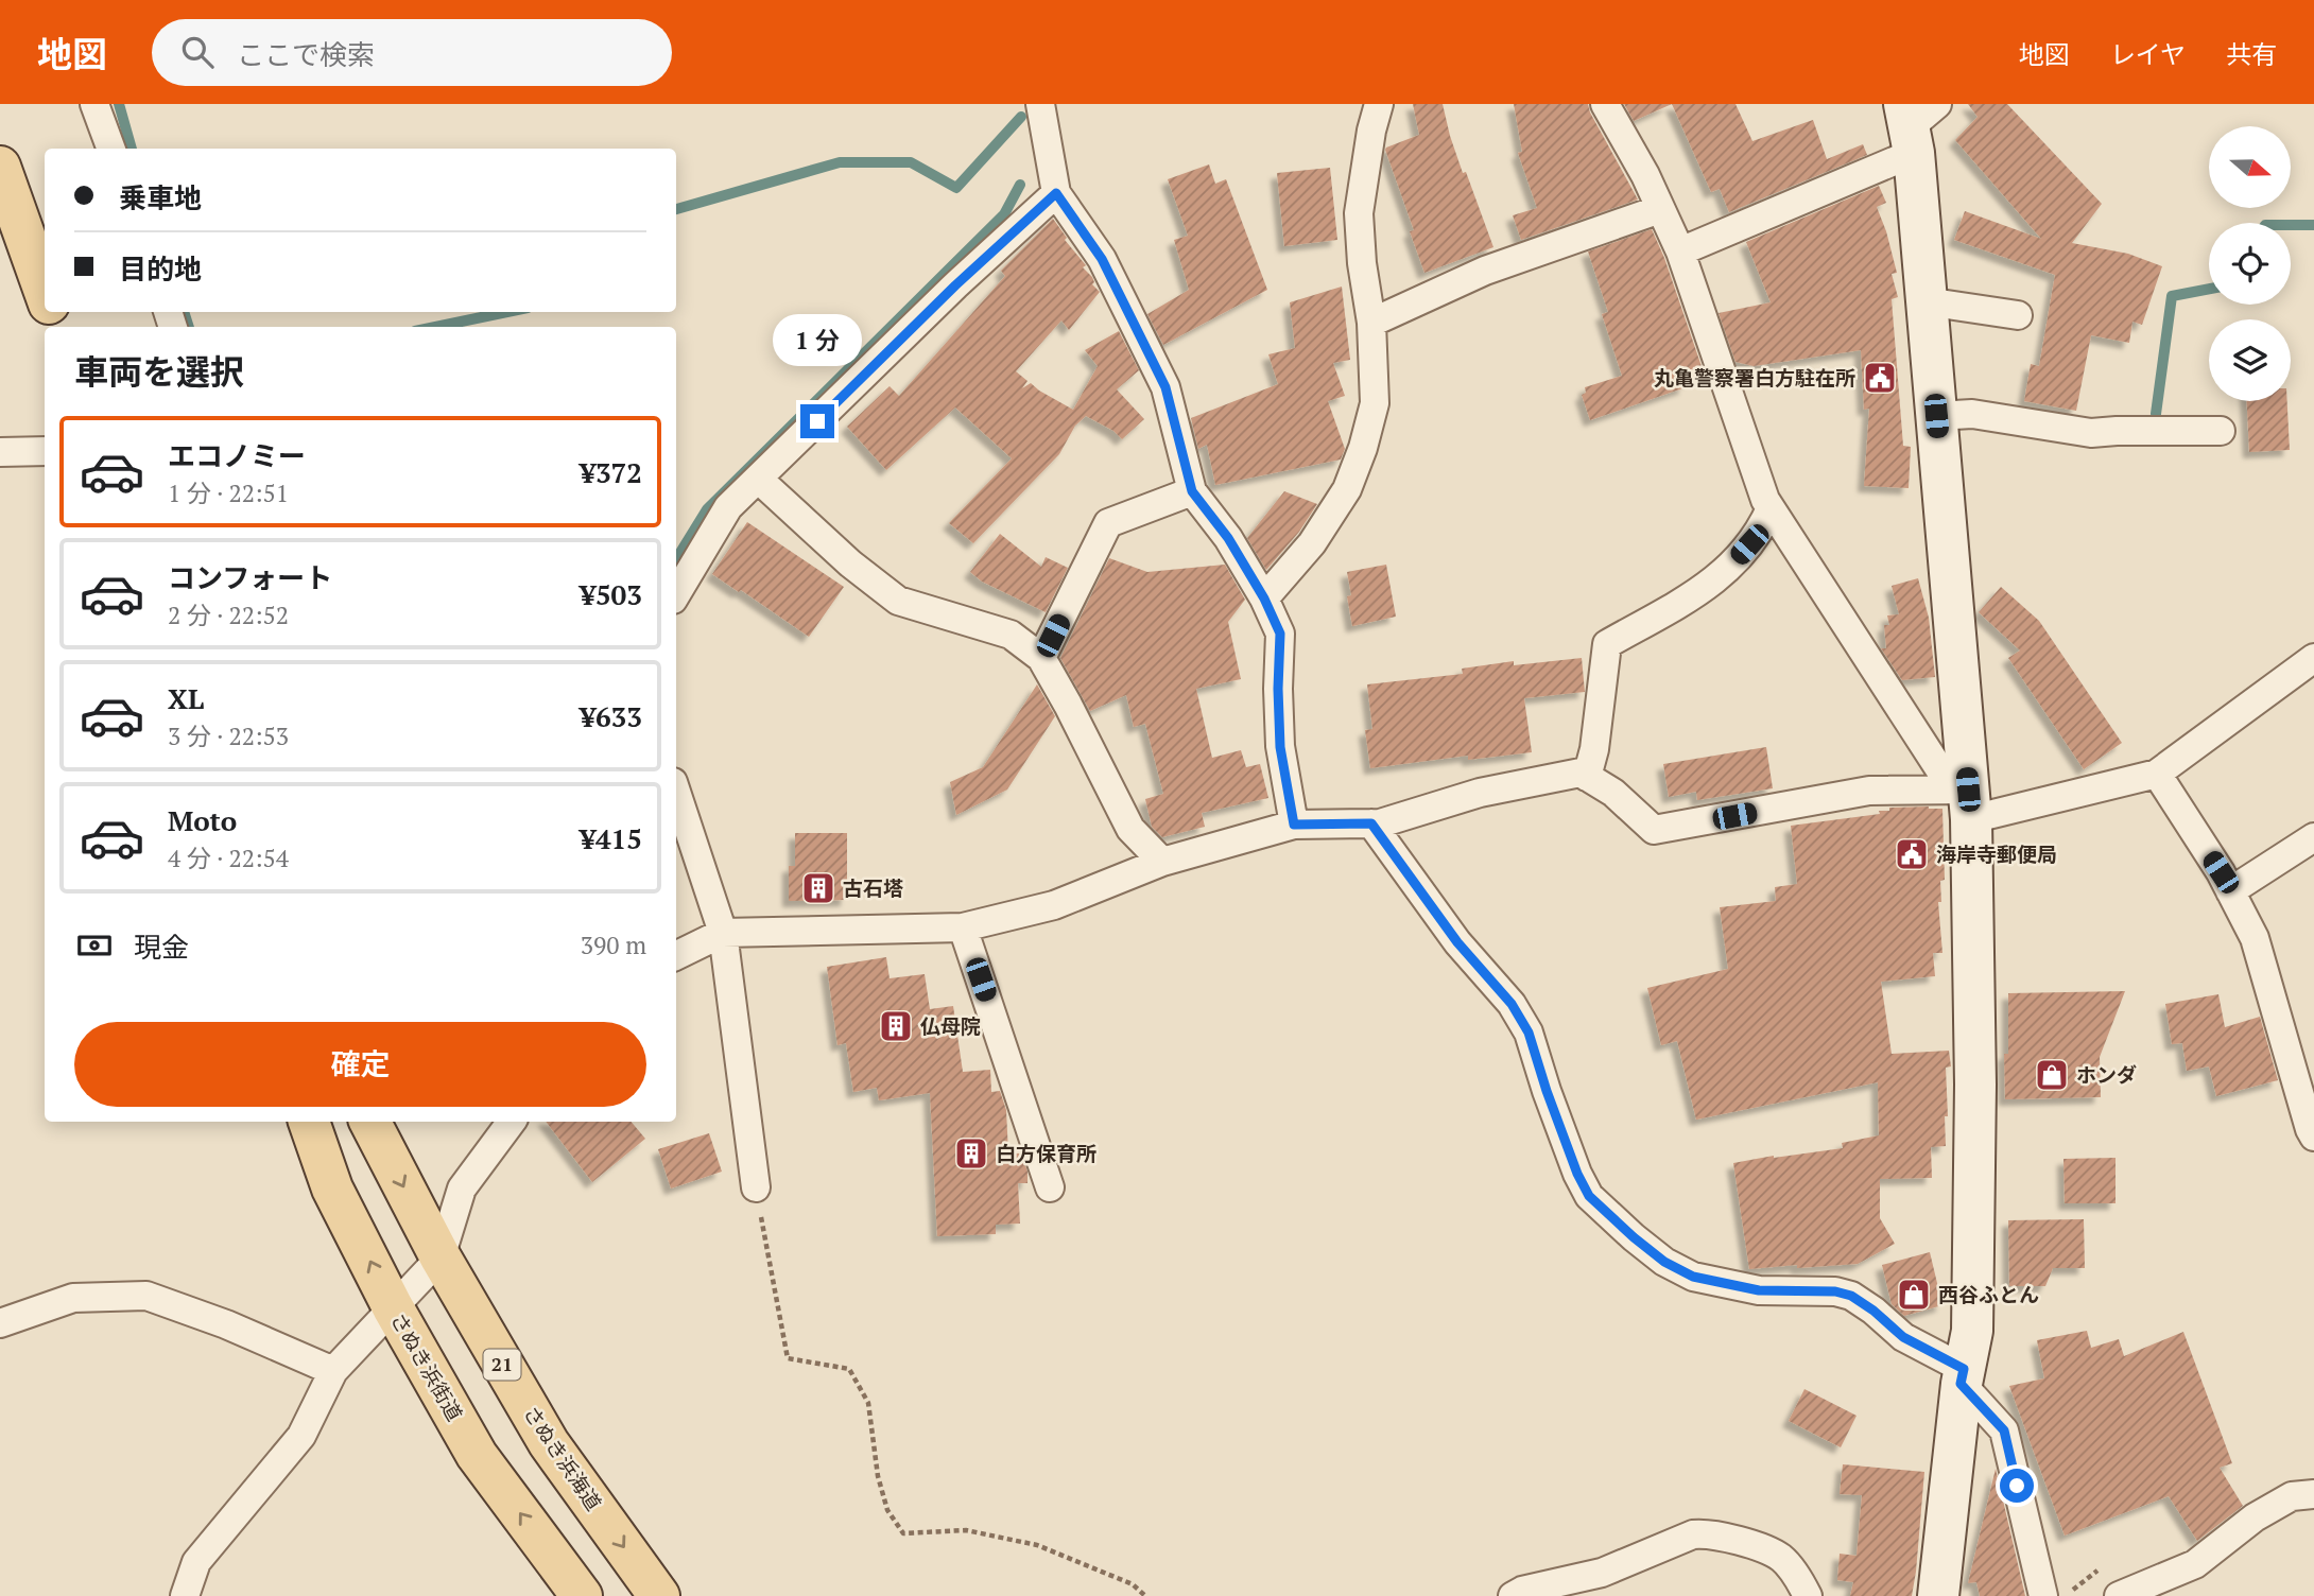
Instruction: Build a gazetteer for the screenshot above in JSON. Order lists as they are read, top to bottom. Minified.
{"streets":{"main road":["21","さぬき浜街道","さぬき浜海道"]},"one_way":["さぬき浜街道","さぬき浜海道"],"places":{"public building":["丸亀警察署白方駐在所","海岸寺郵便局"],"building":["古石塔","仏母院","白方保育所"],"shop":["ホンダ","西谷ふとん"]},"north":"right","page":{"header":"地図","search":"ここで検索","nav":["地図","レイヤ","共有"],"banner":["乗車地","目的地"],"bubble":"1 分","heading":"車両を選択","list":[{"name":"エコノミー","note":"1 分 · 22:51","value":"¥372"},{"name":"コンフォート","note":"2 分 · 22:52","value":"¥503"},{"name":"XL","note":"3 分 · 22:53","value":"¥633"},{"name":"Moto","note":"4 分 · 22:54","value":"¥415"}],"pay":["現金","390 m"],"buttons":"確定"}}
